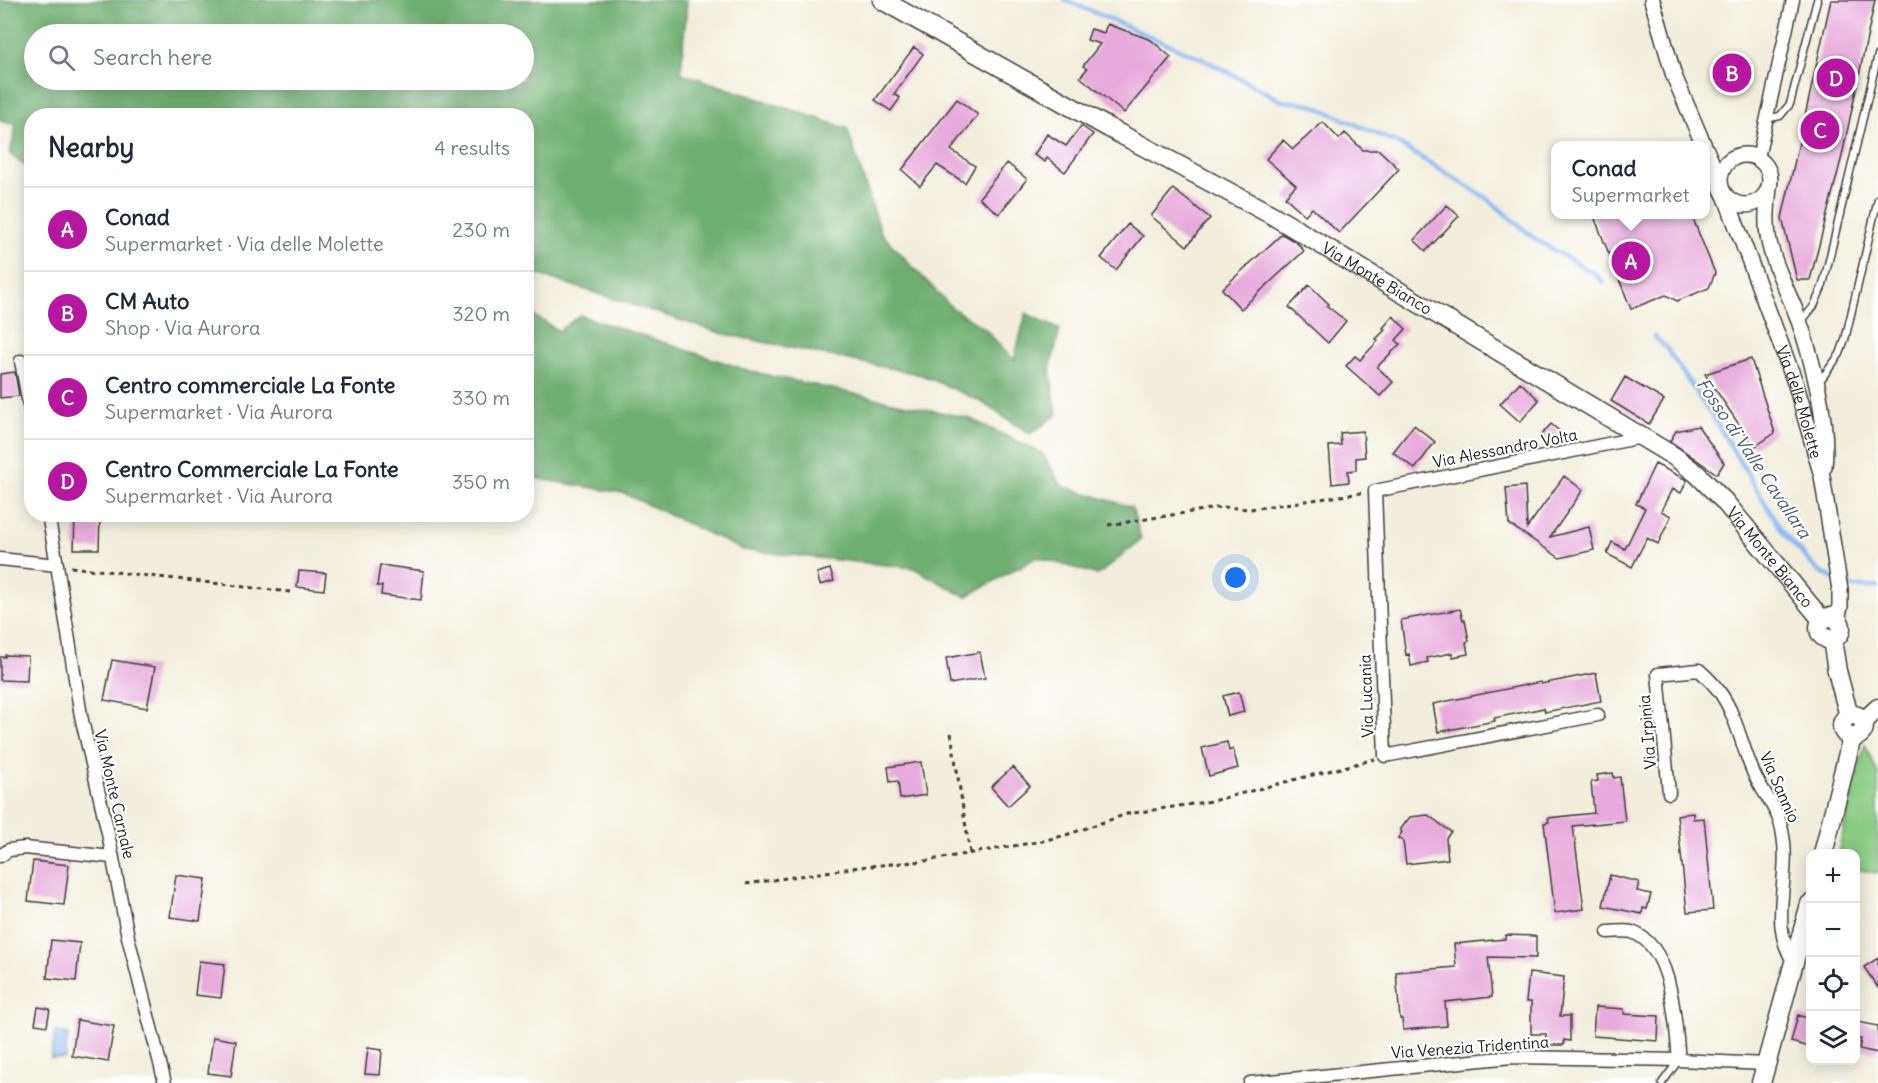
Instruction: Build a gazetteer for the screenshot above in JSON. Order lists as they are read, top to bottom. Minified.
{"streets":{"main road":["Via Monte Bianco"],"street":["Via delle Molette","Via Alessandro Volta","Via Lucania","Via Irpinia","Via Sannio","Via Monte Carnale","Via Venezia Tridentina"]},"crossings":[["Via Monte Bianco","Via delle Molette"],["Via Monte Bianco","Via Alessandro Volta"],["Via Alessandro Volta","Via Lucania"],["Via Irpinia","Via Sannio"]],"water":["Fosso di Valle Cavallara"],"page":{"search":"Search here","pins":["B","D","C","A"],"heading":["Nearby","4 results"],"popup":["Conad","Supermarket"],"list":[{"mark":"A","name":"Conad","note":"Supermarket · Via delle Molette","value":"230 m"},{"mark":"B","name":"CM Auto","note":"Shop · Via Aurora","value":"320 m"},{"mark":"C","name":"Centro commerciale La Fonte","note":"Supermarket · Via Aurora","value":"330 m"},{"mark":"D","name":"Centro Commerciale La Fonte","note":"Supermarket · Via Aurora","value":"350 m"}],"map_buttons":["+","−"]}}
